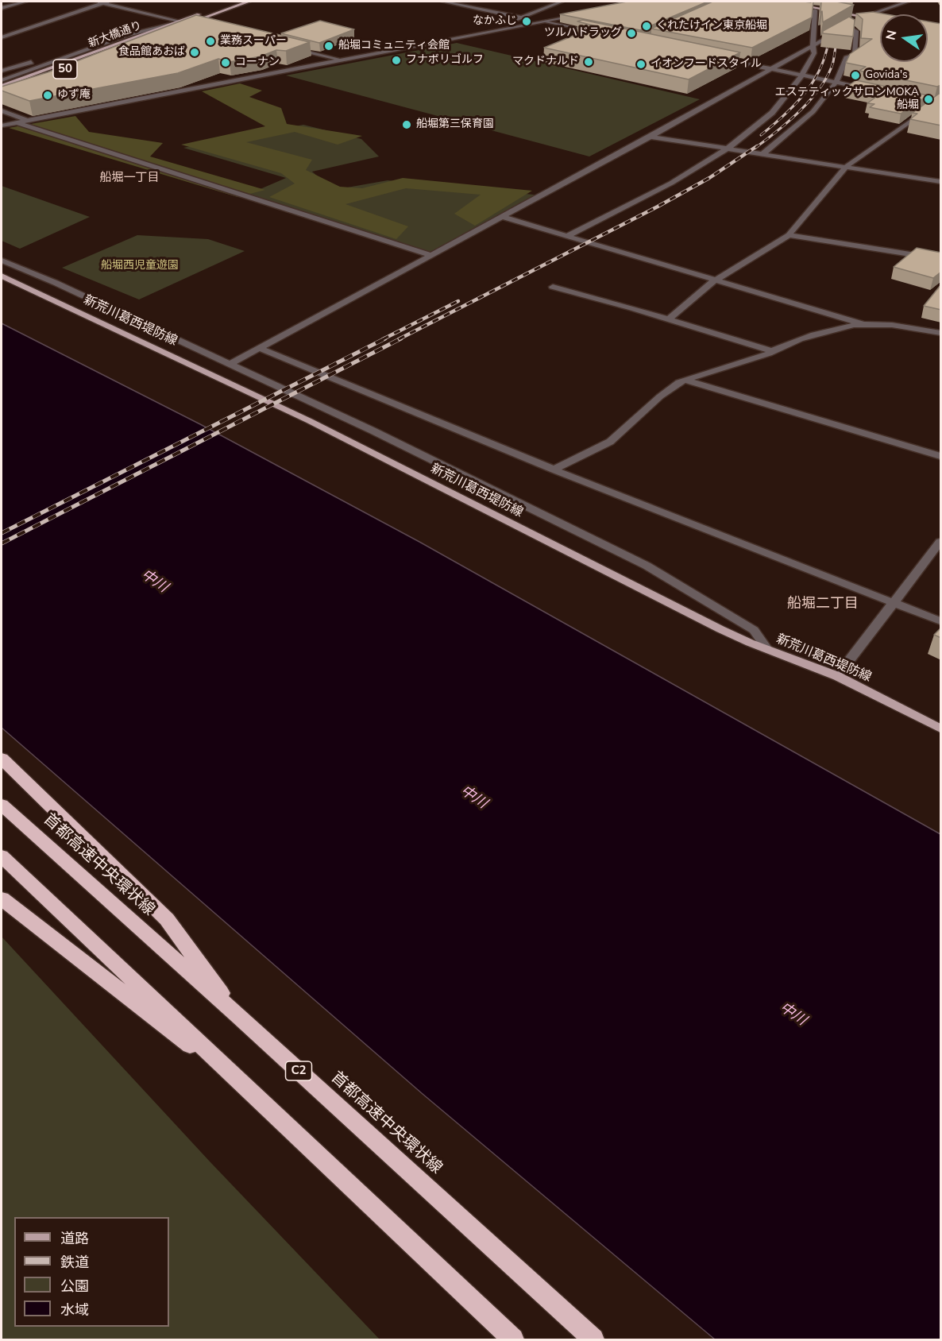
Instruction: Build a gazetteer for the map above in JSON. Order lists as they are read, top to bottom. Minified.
{"streets":{"highway":["首都高速中央環状線","C2"],"main road":["新大橋通り","50","新荒川葛西堤防線"]},"districts":["船堀一丁目","船堀二丁目"],"water":["中川"],"parks":["船堀西児童遊園"],"places":["なかふじ","くれたけイン東京船堀","ツルハドラッグ","業務スーパー","船堀コミュニティ会館","食品館あおば","フナボリゴルフ","マクドナルド","コーナン","イオンフードスタイル","Govida's","ゆず庵","エステティックサロンMOKA 船堀","船堀第三保育園"],"legend":["道路","鉄道","公園","水域"],"north":"left"}
